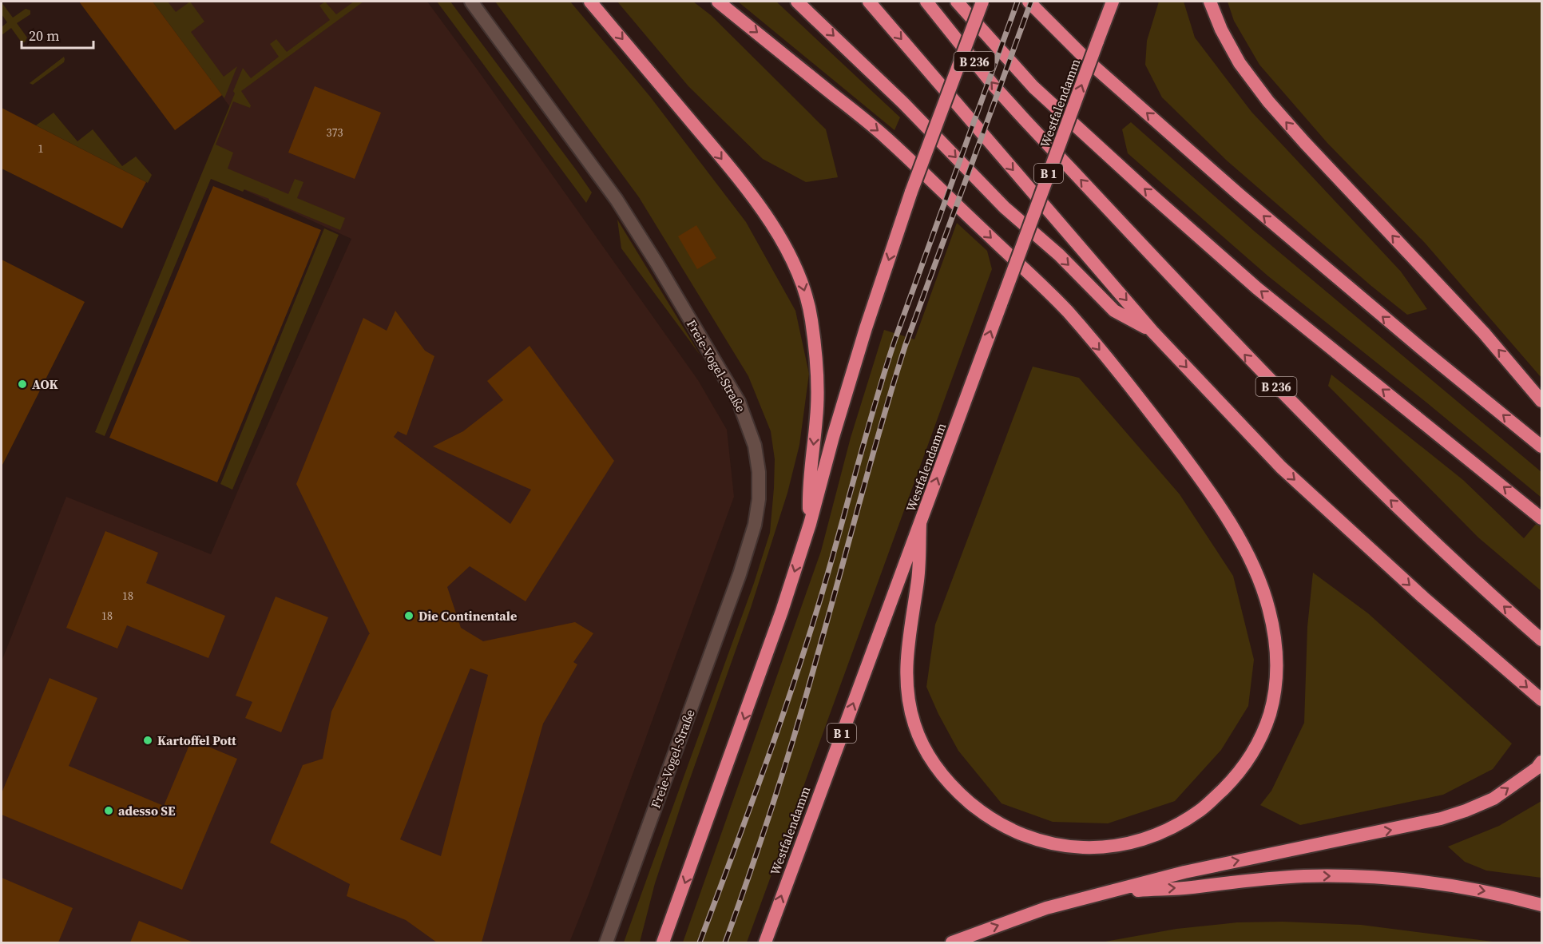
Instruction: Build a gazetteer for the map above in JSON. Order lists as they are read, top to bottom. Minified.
{"streets":{"highway":["B 236","Westfalendamm","B 1"],"street":["Freie-Vogel-Straße"]},"places":["AOK","Die Continentale","Kartoffel Pott","adesso SE"],"house_numbers":["373","1","18","18"],"scale_bar":"20 m"}
